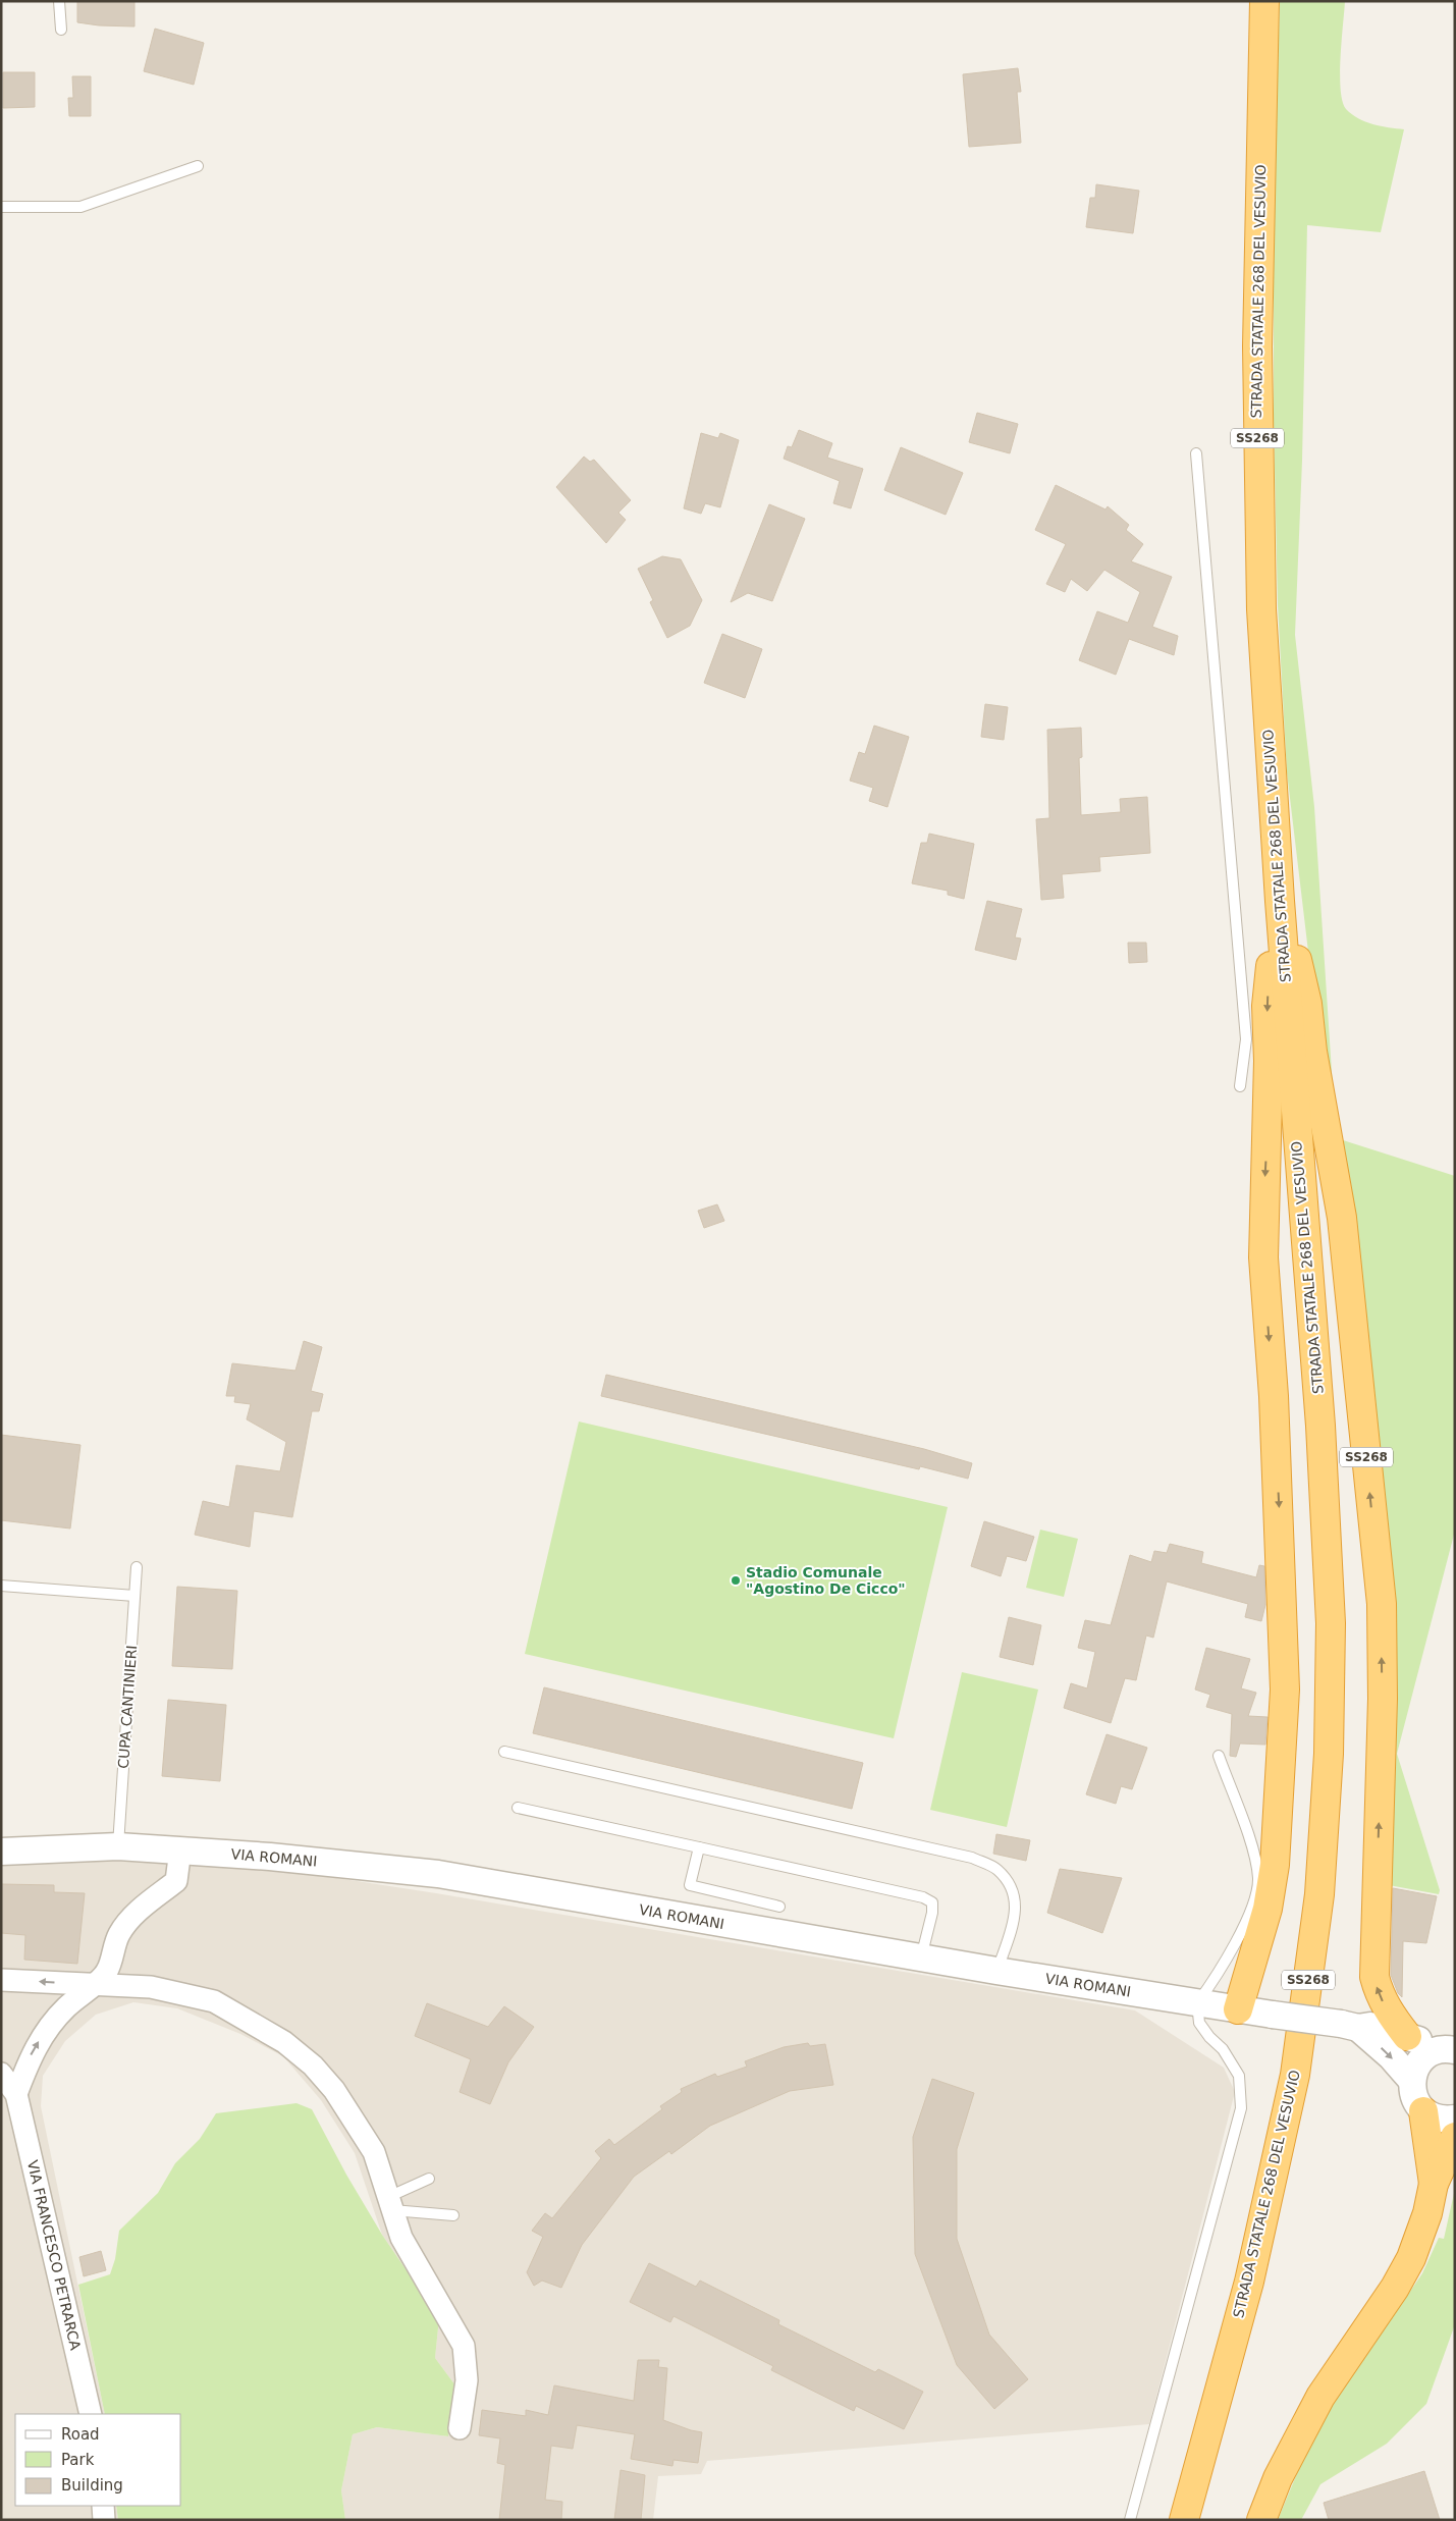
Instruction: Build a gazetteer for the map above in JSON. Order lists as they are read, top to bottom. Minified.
{"streets":{"highway":["STRADA STATALE 268 DEL VESUVIO","SS268"],"street":["VIA ROMANI","VIA FRANCESCO PETRARCA"],"lane":["CUPA CANTINIERI"]},"crossings":[["STRADA STATALE 268 DEL VESUVIO","SS268"],["SS268","VIA ROMANI"],["CUPA CANTINIERI","VIA ROMANI"]],"places":["Stadio Comunale \"Agostino De Cicco\""],"legend":["Road","Park","Building"]}
